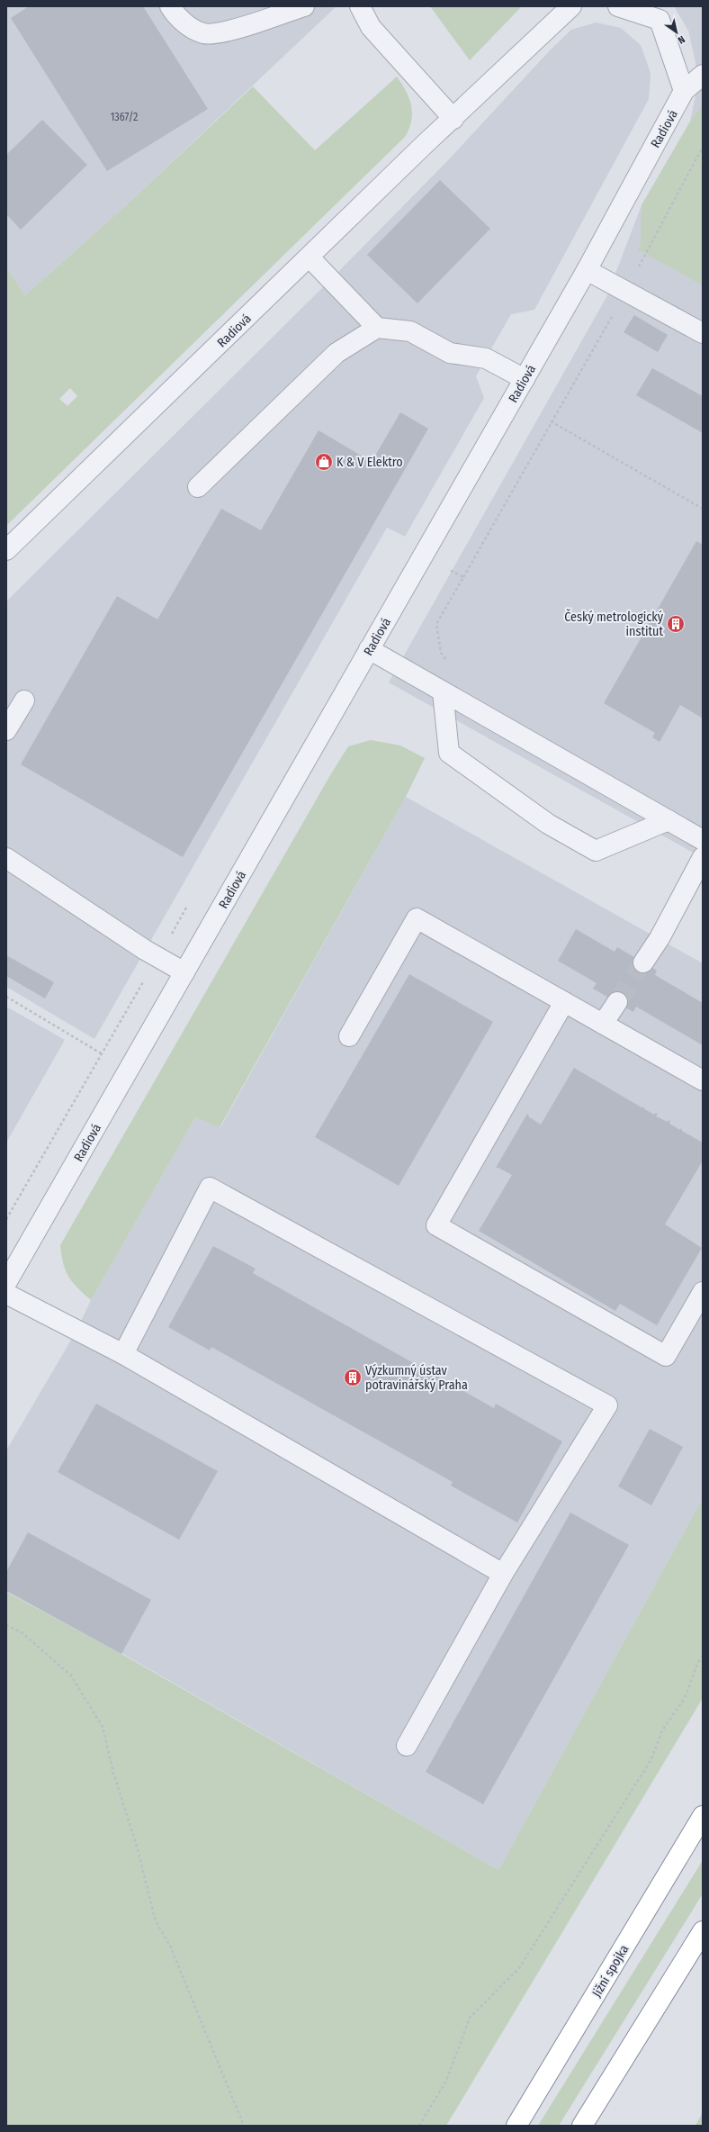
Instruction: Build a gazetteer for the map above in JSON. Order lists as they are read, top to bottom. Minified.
{"streets":{"highway":["Jižní spojka"],"street":["Radiová"]},"places":{"shop":["K & V Elektro"],"building":["Český metrologický institut","Výzkumný ústav potravinářský Praha"]},"house_numbers":["1367/2"],"north":"bottom right"}
